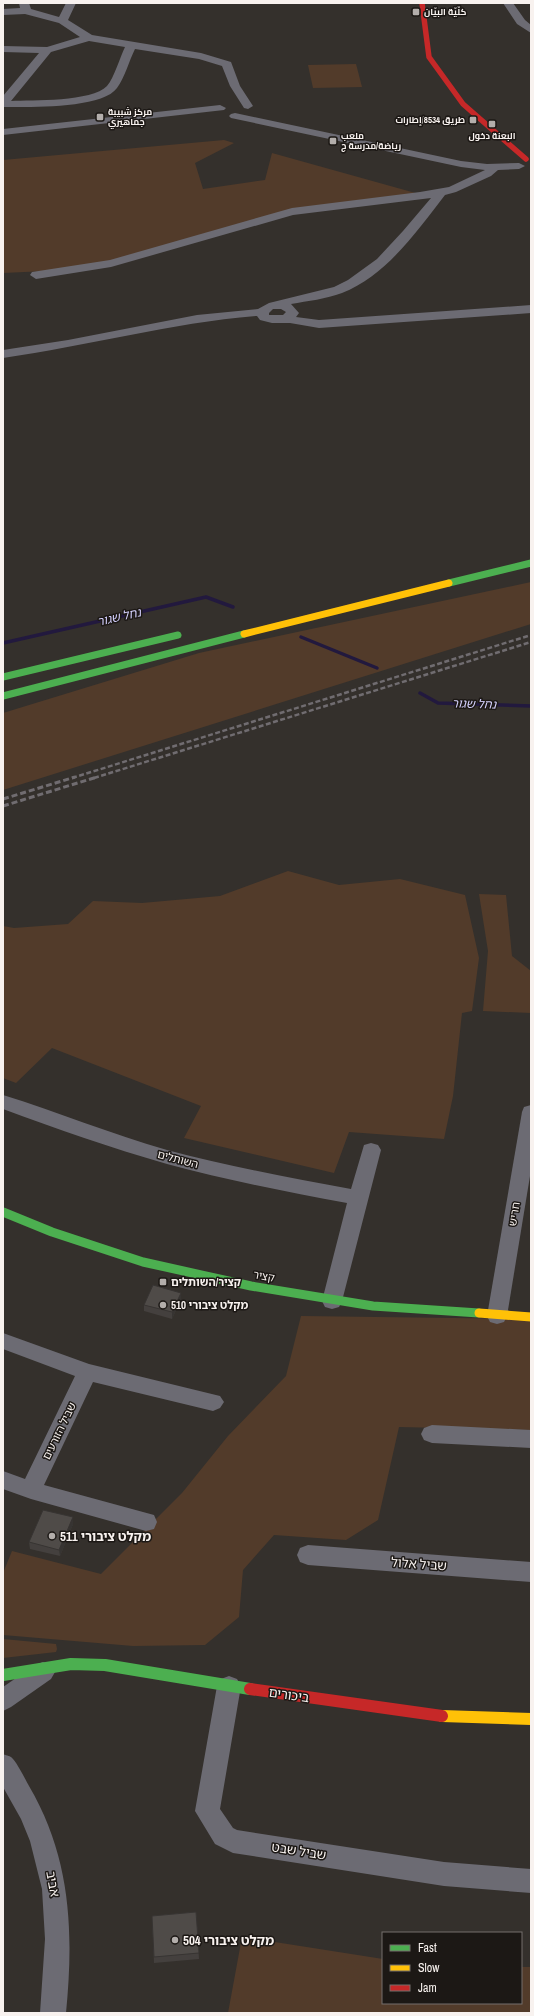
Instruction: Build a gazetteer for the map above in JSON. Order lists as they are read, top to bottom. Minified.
{"streets":{"main road":["קציר","ביכורים"],"street":["השותלים","חריש","שביל הזורעים","שביל אלול","שביל שבט","אביב"]},"crossings":[["חריש","קציר"],["ביכורים","שביל שבט"]],"water":["נחל שגור"],"places":{"transit":["كلّيّة البيّان","مركز شبيبة جماهيري","طريق 8534/إطارات","البعنة دخول","ملعب رياضة/مدرسة ج","קציר/השותלים"],"other":["מקלט ציבורי 510","מקלט ציבורי 511","מקלט ציבורי 504"]},"legend":["Fast","Slow","Jam"]}
